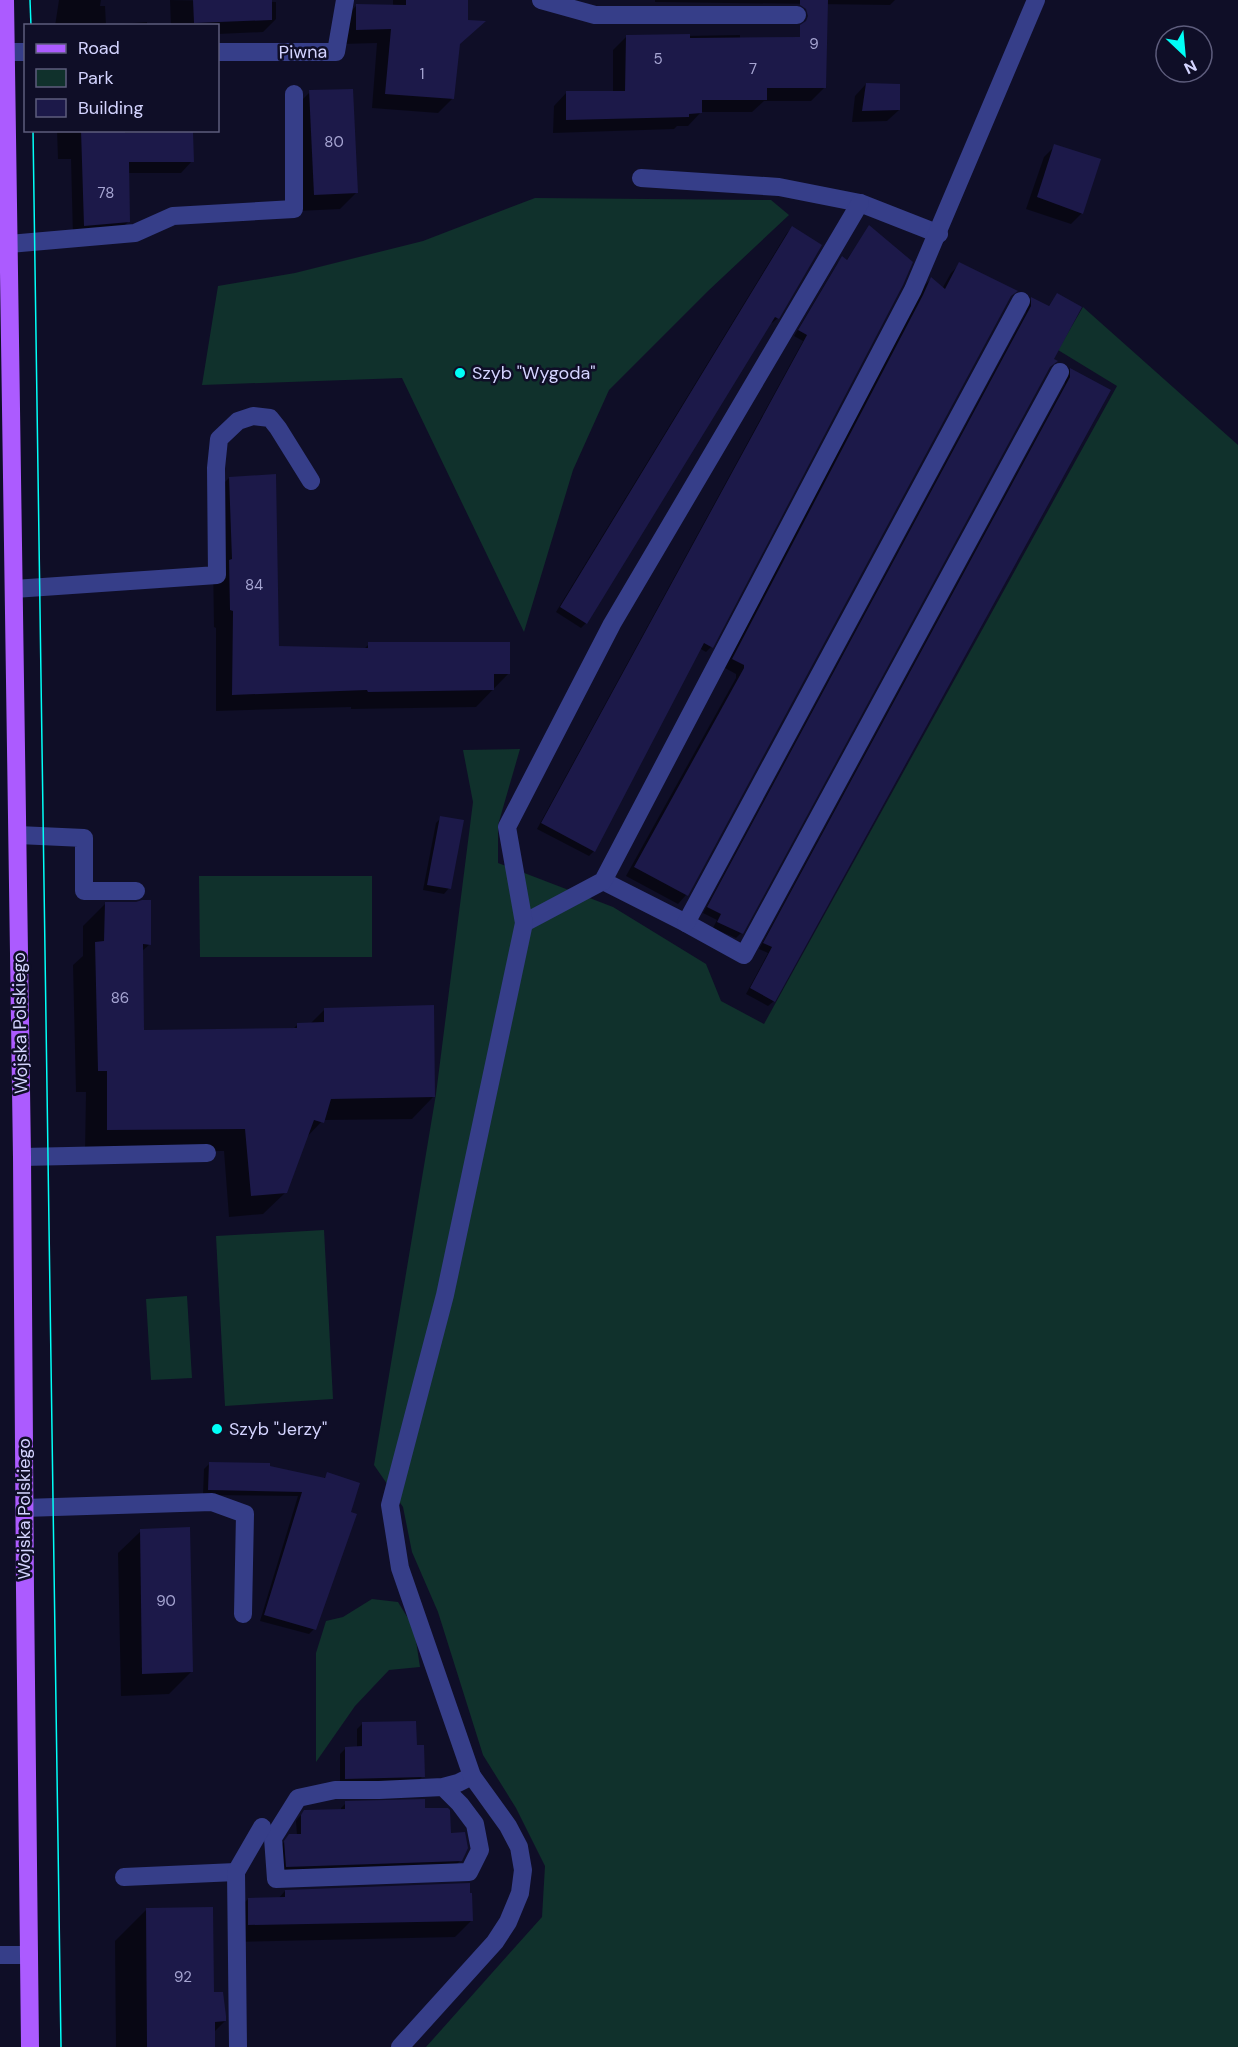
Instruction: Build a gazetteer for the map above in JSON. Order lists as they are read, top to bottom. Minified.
{"streets":{"main road":["Wojska Polskiego"],"street":["Piwna"]},"places":["Szyb \"Wygoda\"","Szyb \"Jerzy\""],"house_numbers":["9","5","7","1","80","78","84","86","90","92"],"legend":["Road","Park","Building"],"north":"bottom right"}
